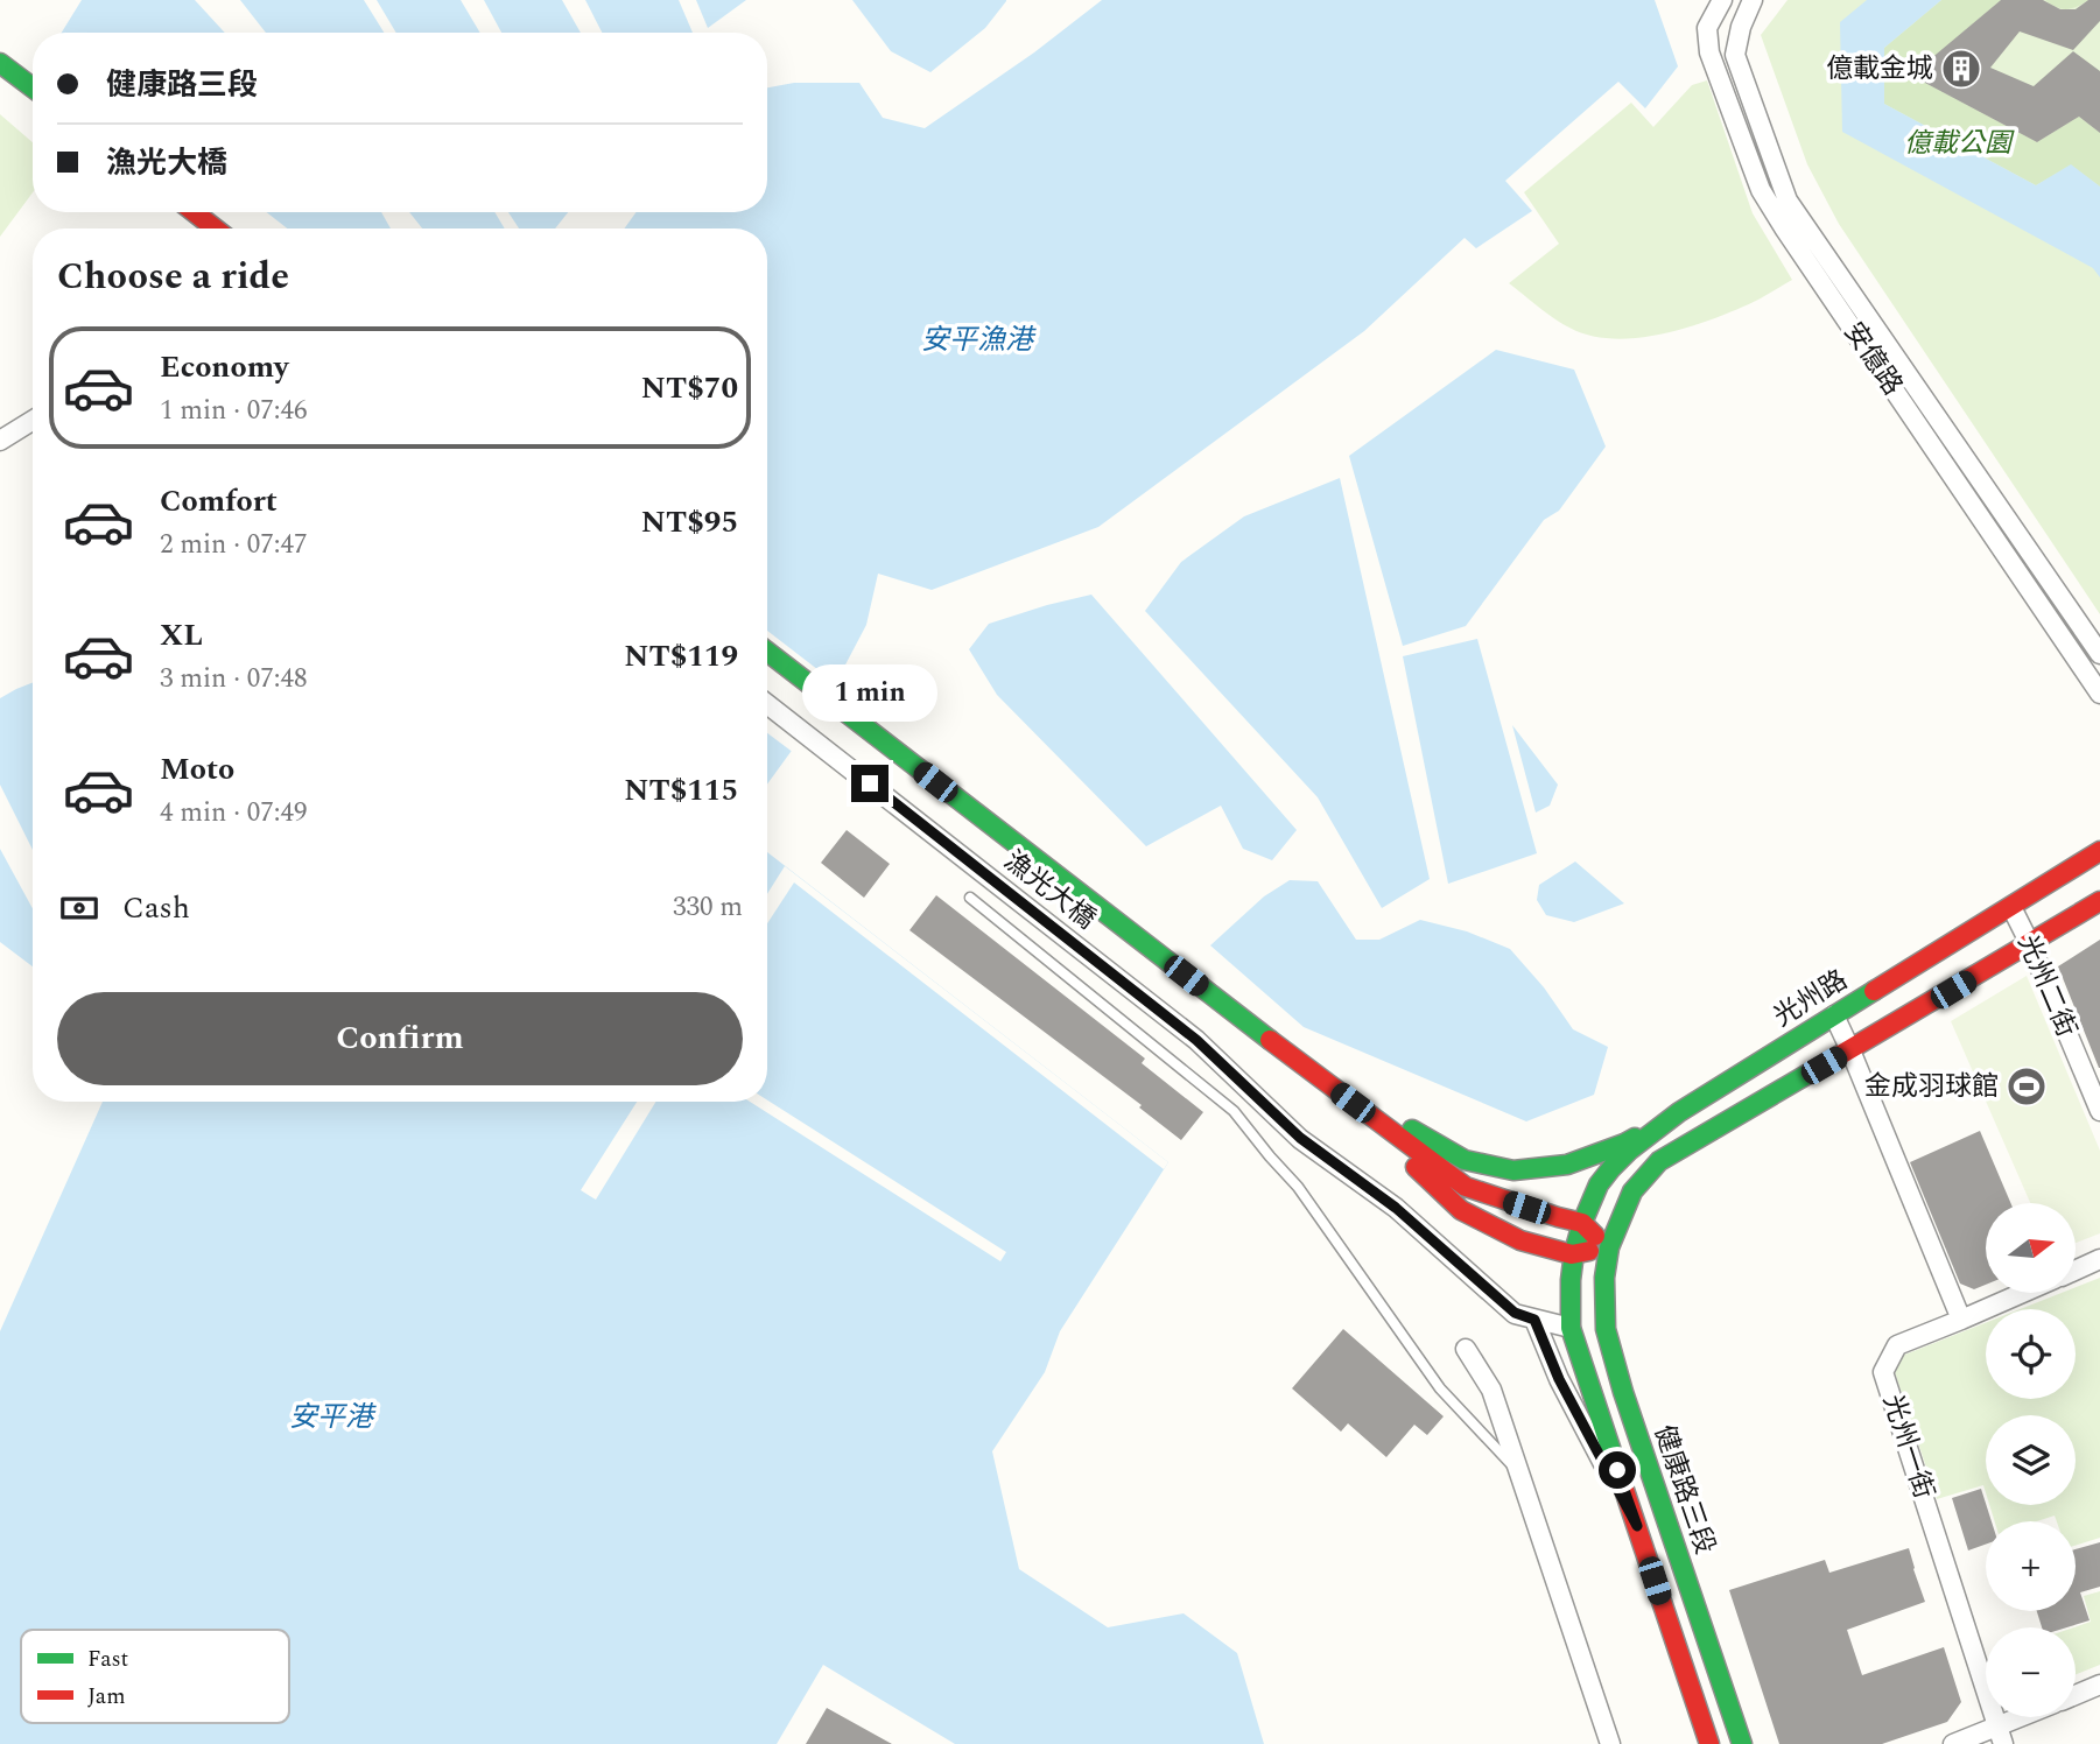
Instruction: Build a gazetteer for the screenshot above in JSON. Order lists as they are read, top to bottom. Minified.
{"streets":{"street":["安億路","漁光大橋","光州二街","光州路","光州一街","健康路三段"]},"crossings":[["漁光大橋","健康路三段"],["光州二街","光州路"],["光州路","健康路三段"]],"water":["安平漁港","安平港"],"parks":["億載公園"],"places":{"building":["億載金城"],"sports":["金成羽球館"]},"legend":["Fast","Jam"],"north":"right","page":{"banner":["健康路三段","漁光大橋"],"heading":"Choose a ride","list":[{"name":"Economy","note":"1 min · 07:46","value":"NT$70"},{"name":"Comfort","note":"2 min · 07:47","value":"NT$95"},{"name":"XL","note":"3 min · 07:48","value":"NT$119"},{"name":"Moto","note":"4 min · 07:49","value":"NT$115"}],"bubble":"1 min","pay":["Cash","330 m"],"buttons":"Confirm","map_buttons":["+","−"]}}
